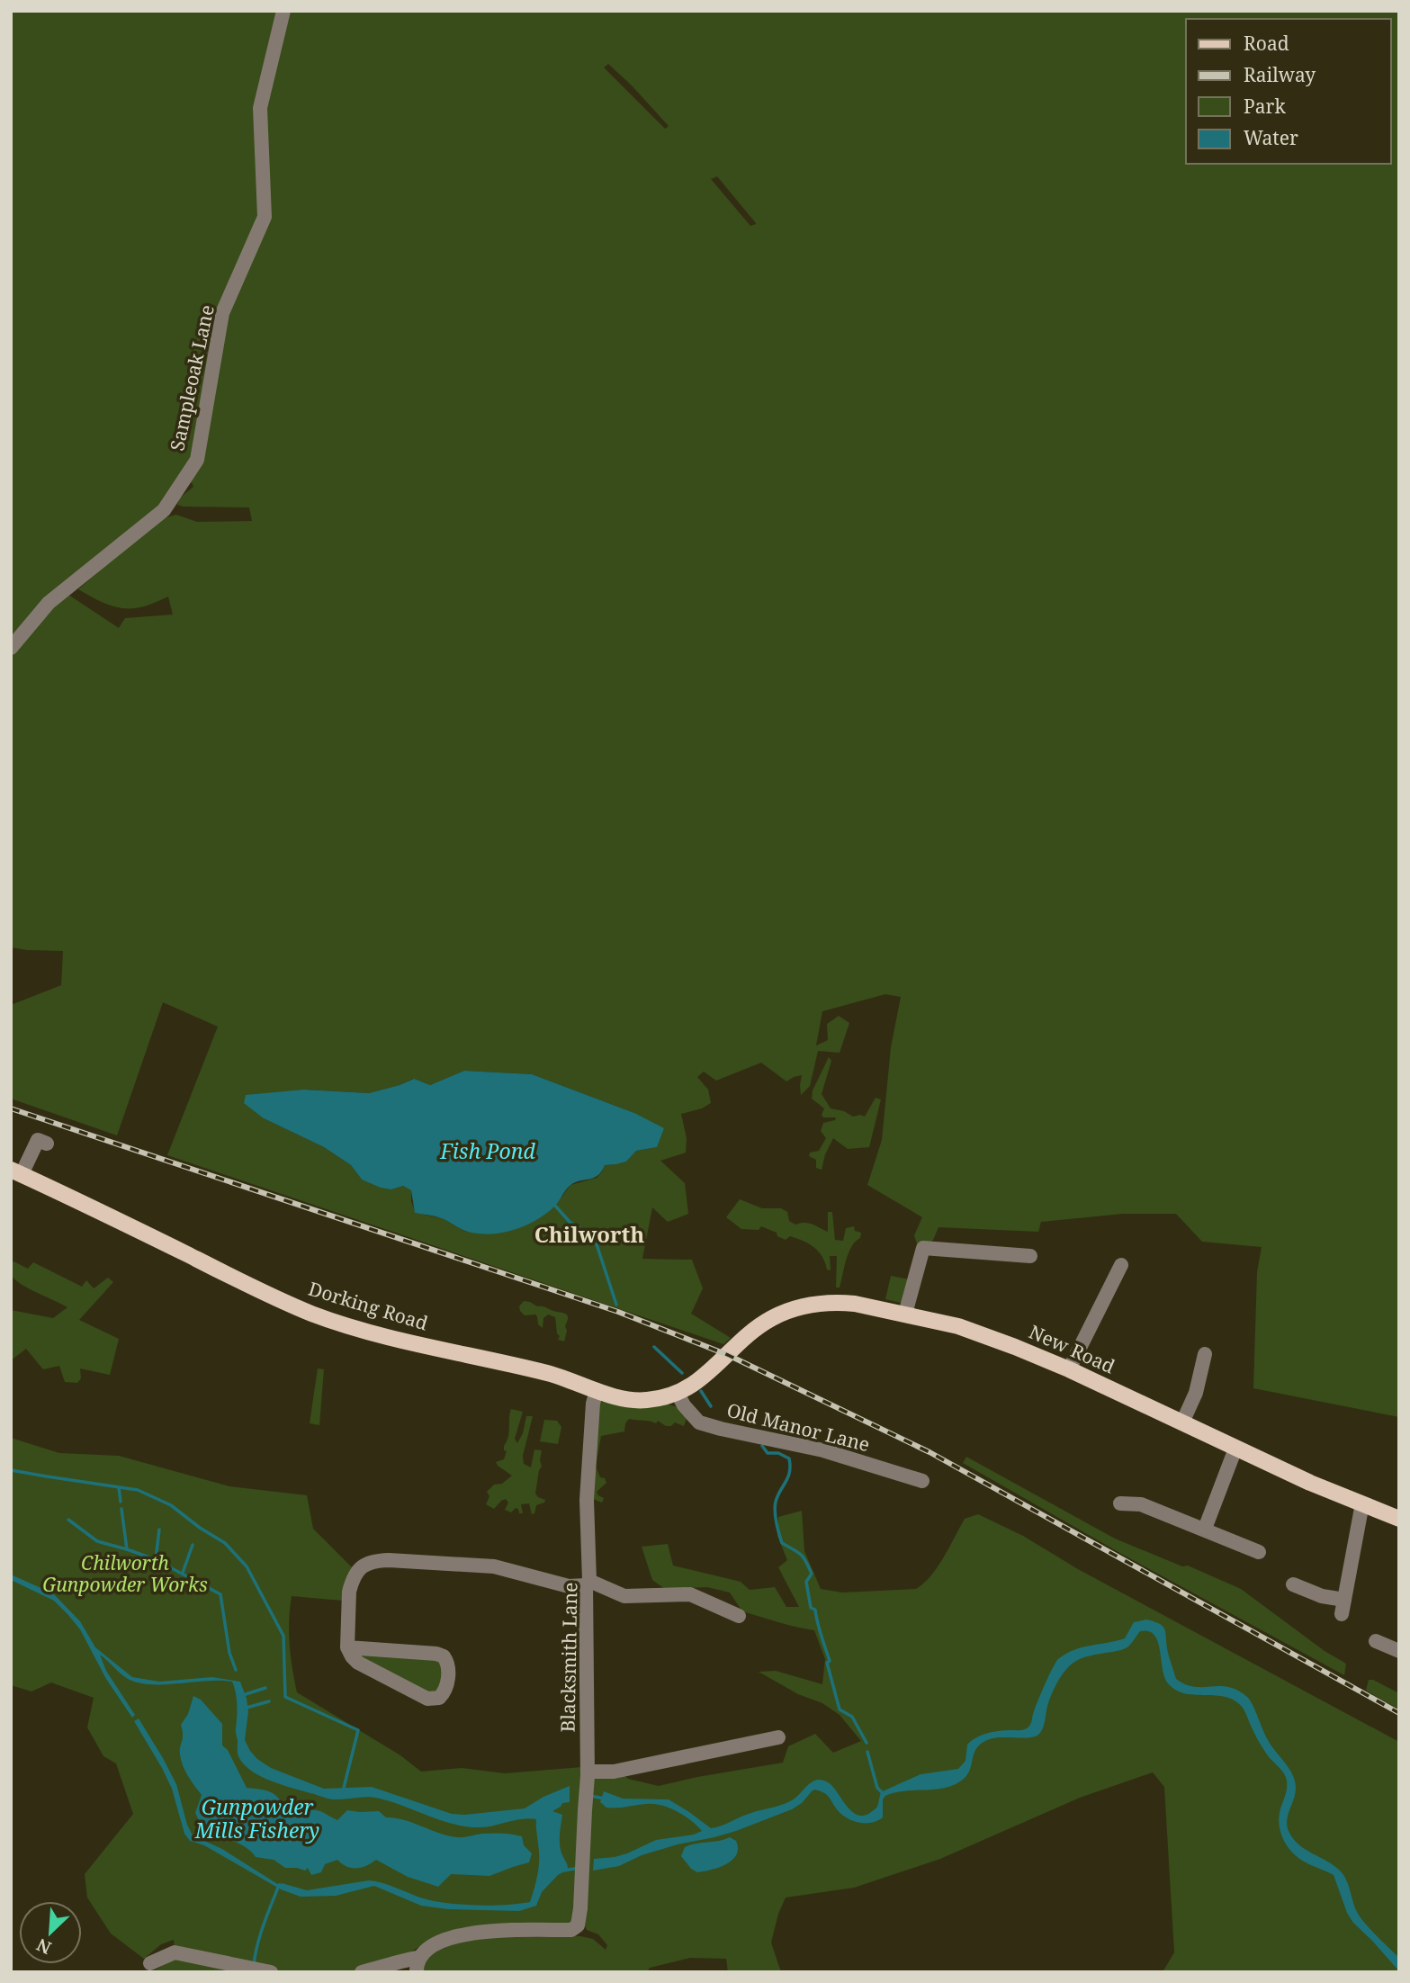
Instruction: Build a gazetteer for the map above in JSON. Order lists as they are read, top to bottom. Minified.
{"streets":{"main road":["Dorking Road","New Road"],"street":["Sampleoak Lane","Old Manor Lane","Blacksmith Lane"]},"crossings":[["Dorking Road","New Road"],["Dorking Road","Old Manor Lane"],["Dorking Road","Blacksmith Lane"]],"districts":["Chilworth"],"water":["Fish Pond","Gunpowder Mills Fishery"],"parks":["Chilworth Gunpowder Works"],"legend":["Road","Railway","Park","Water"],"north":"bottom left"}
